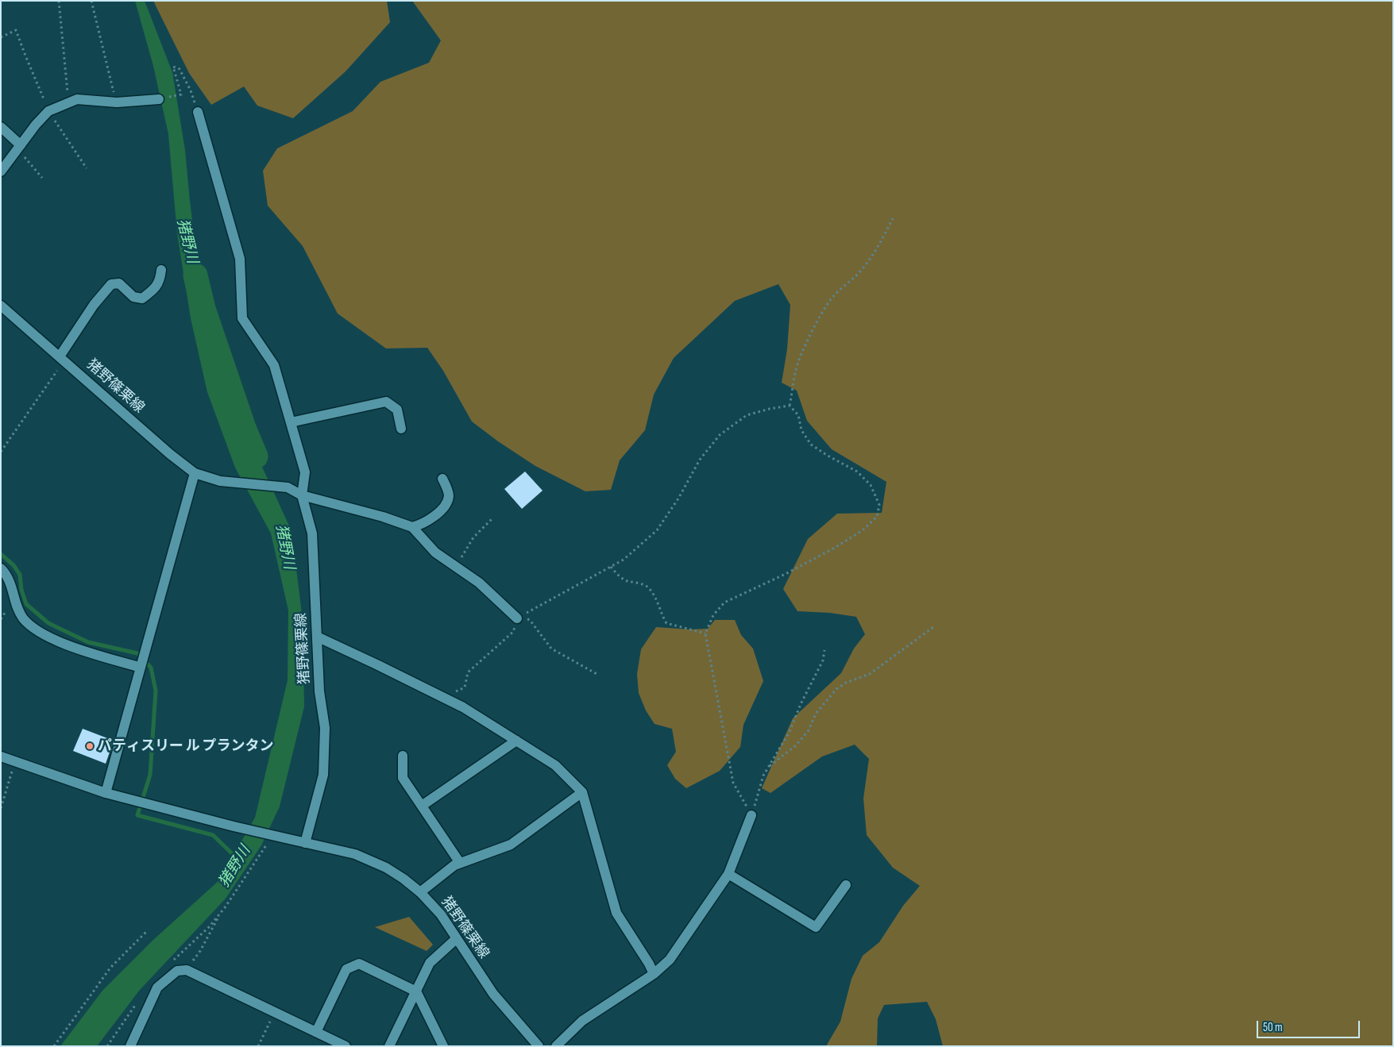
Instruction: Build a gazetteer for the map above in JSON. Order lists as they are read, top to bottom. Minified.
{"streets":{"street":["猪野篠栗線"]},"water":["猪野川"],"places":["パティスリー ル プランタン"],"scale_bar":"50 m"}
